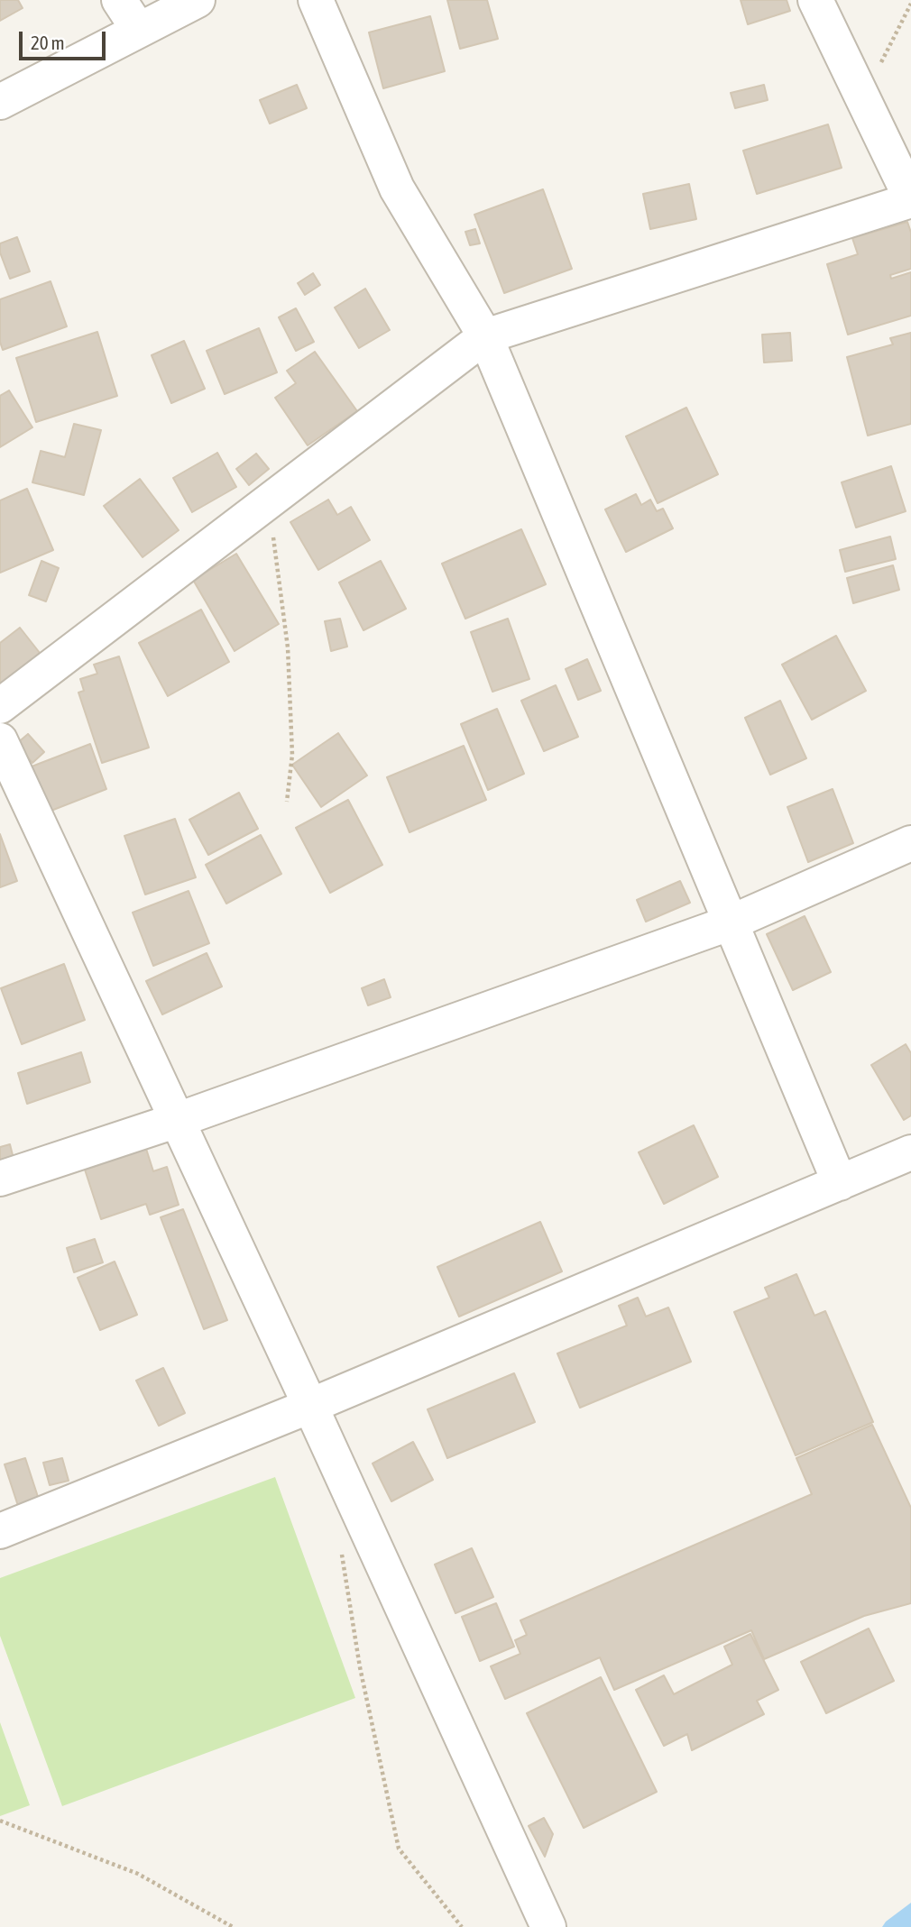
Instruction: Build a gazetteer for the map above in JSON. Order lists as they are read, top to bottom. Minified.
{"scale_bar":"20 m"}
